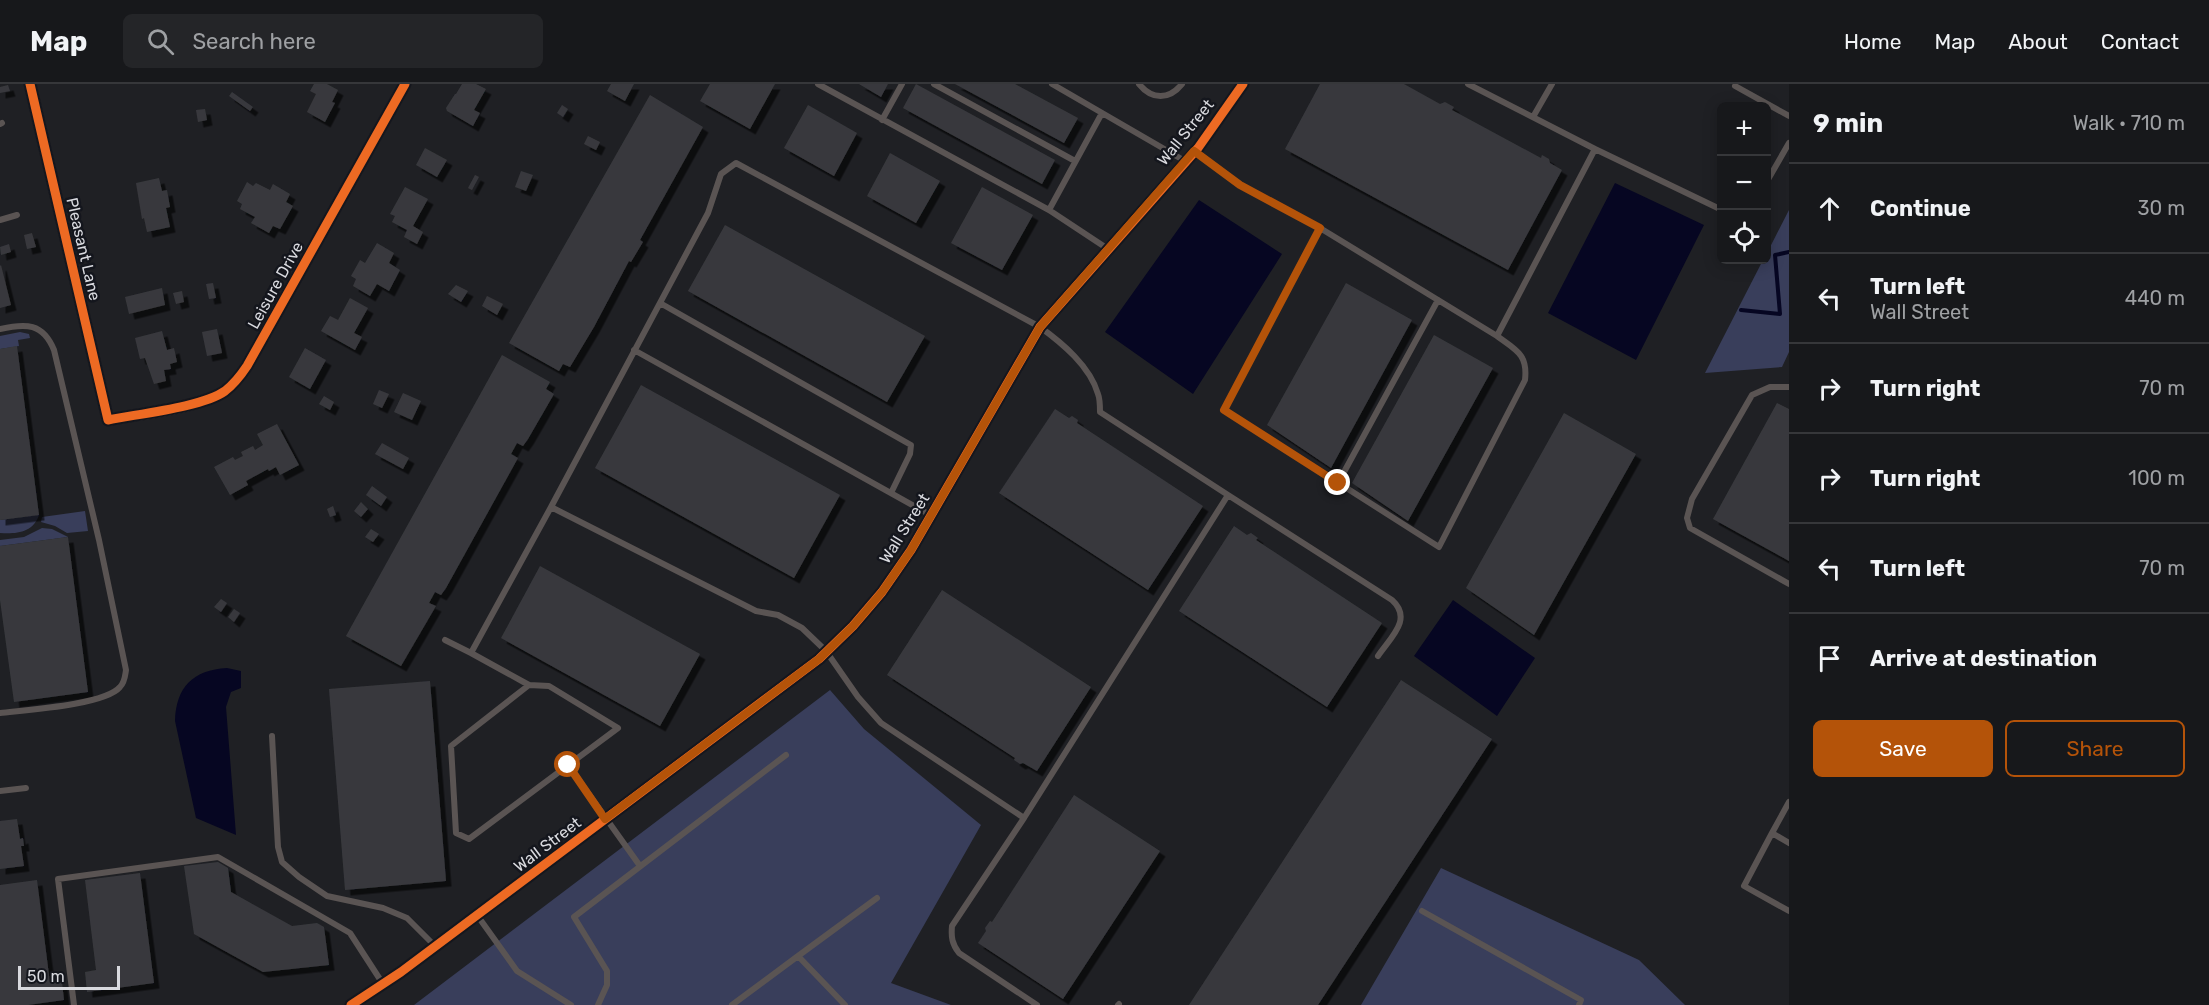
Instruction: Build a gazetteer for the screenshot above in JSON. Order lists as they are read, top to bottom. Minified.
{"streets":{"street":["Wall Street","Pleasant Lane","Leisure Drive"]},"crossings":[["Pleasant Lane","Leisure Drive"]],"scale_bar":"50 m","page":{"header":"Map","search":"Search here","nav":["Home","Map","About","Contact"],"heading":["9 min","Walk · 710 m"],"map_buttons":["+","−"],"list":[["Continue","30 m"],["Turn left","Wall Street","440 m"],["Turn right","70 m"],["Turn right","100 m"],["Turn left","70 m"],"Arrive at destination"],"buttons":["Save","Share"],"scale":"50 m"}}
